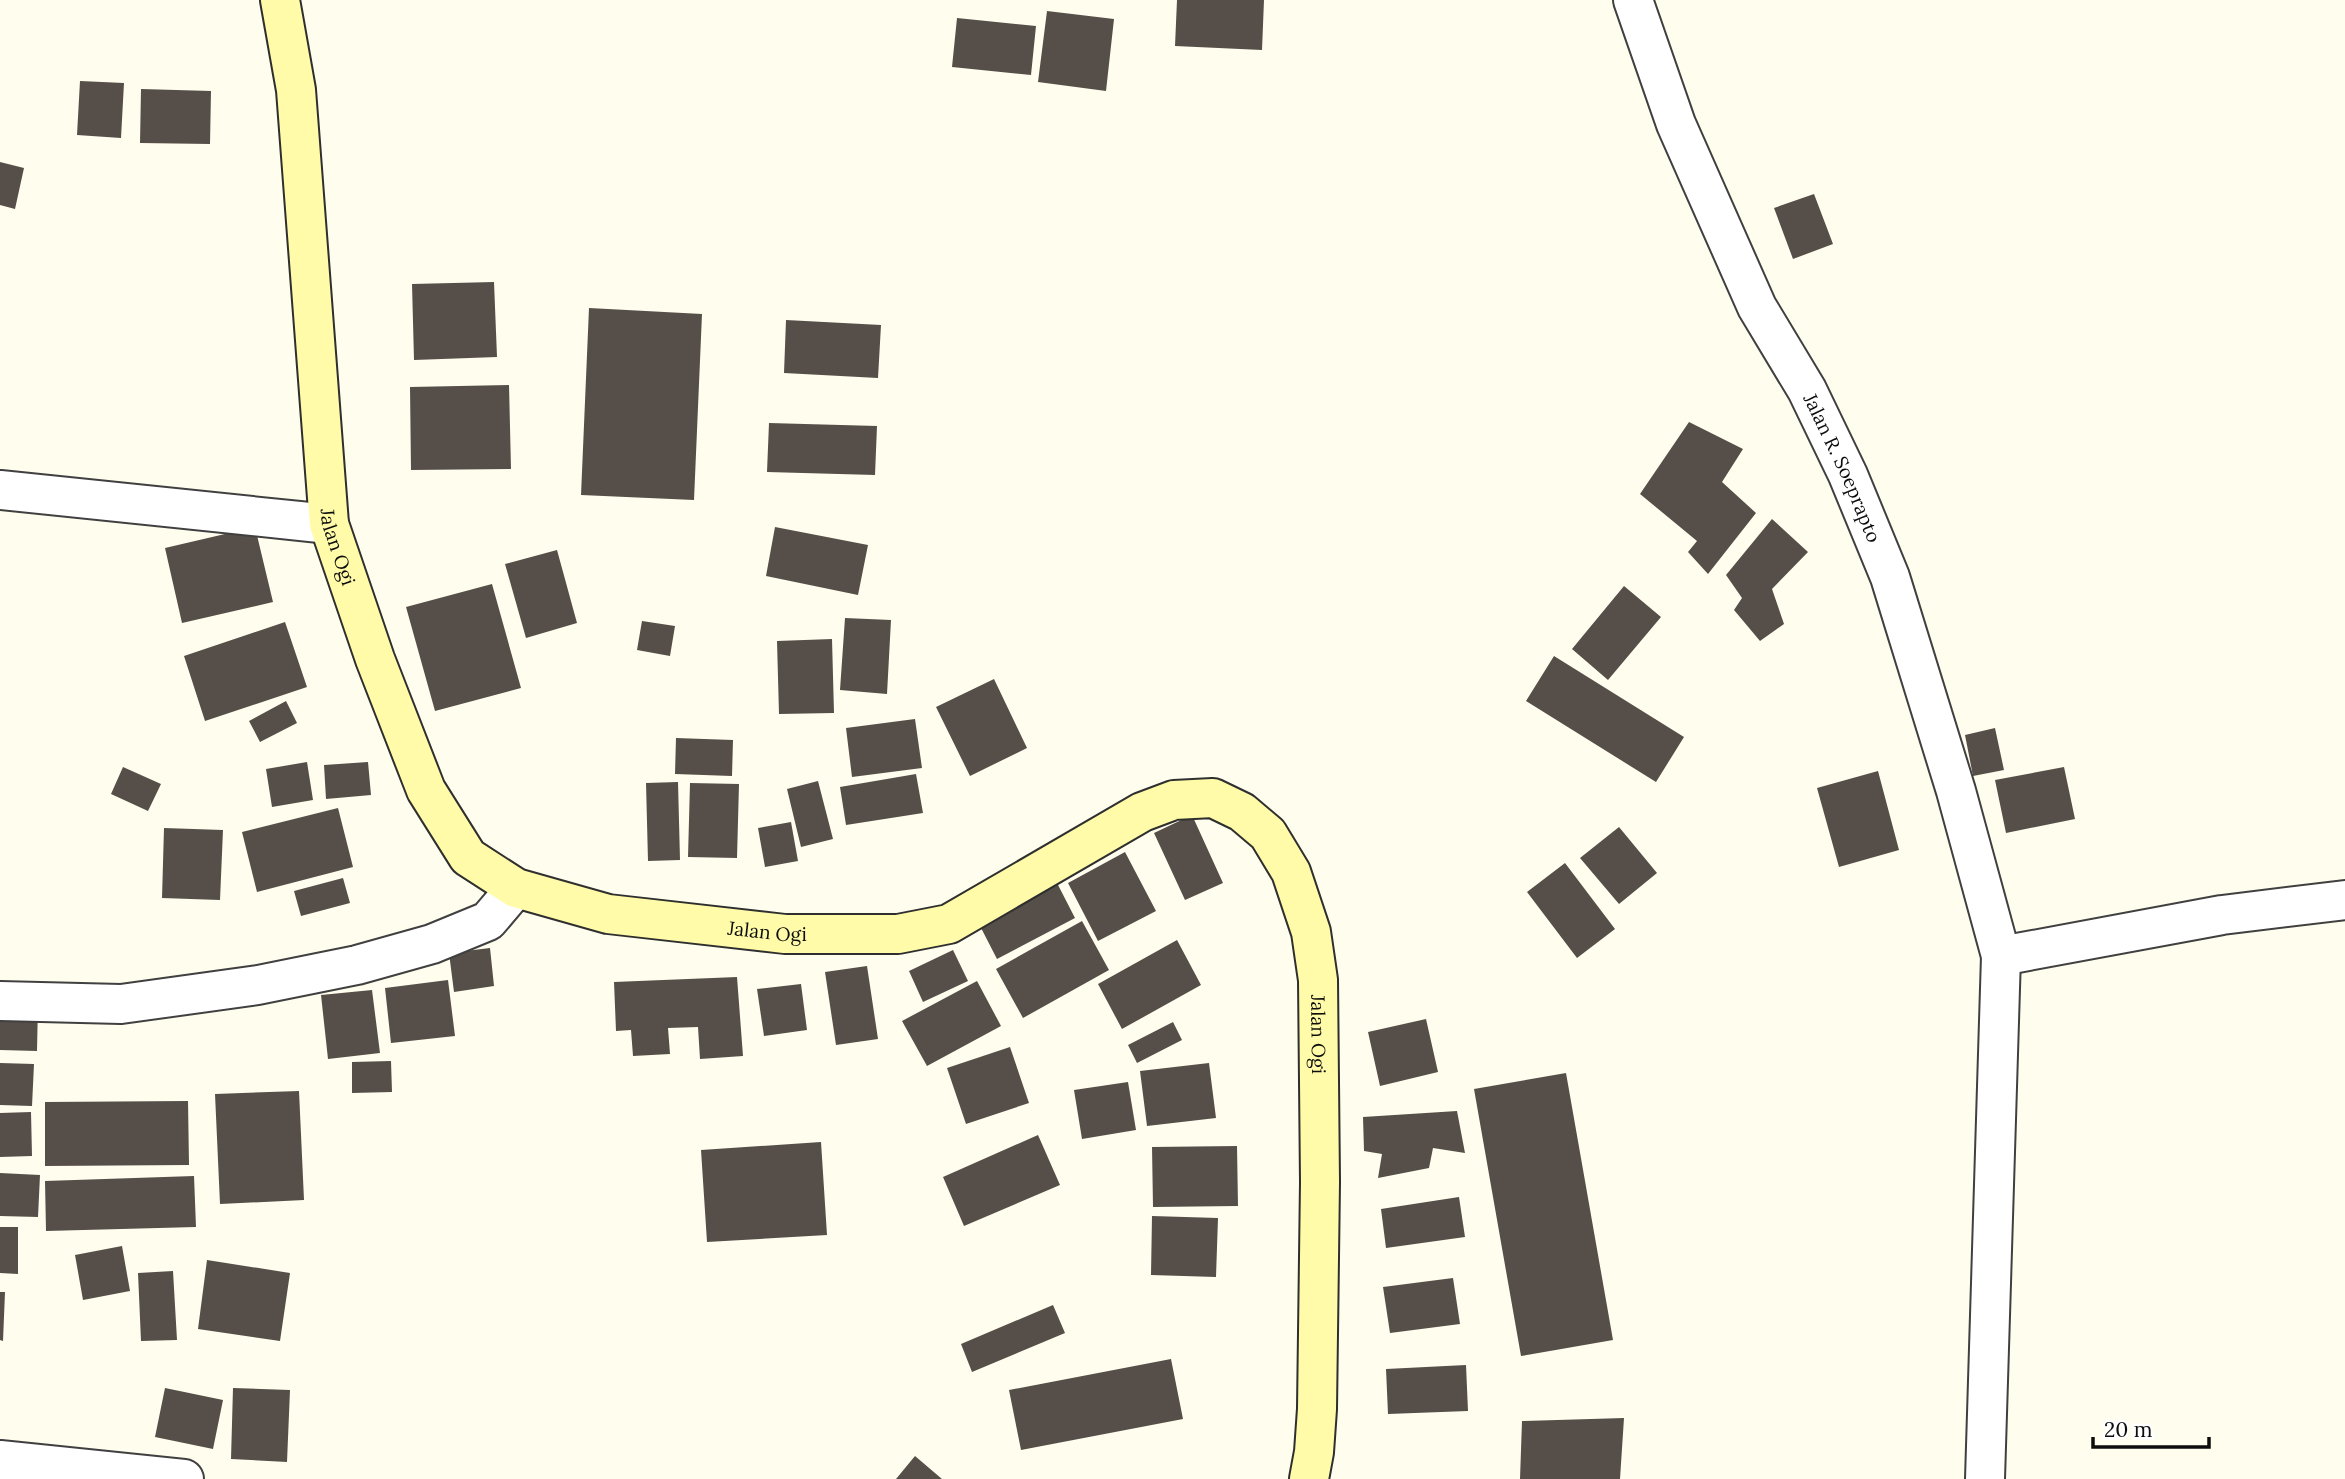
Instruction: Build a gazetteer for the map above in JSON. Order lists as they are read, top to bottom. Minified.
{"streets":{"street":["Jalan R. Soeprapto","Jalan Ogi"]},"scale_bar":"20 m"}
